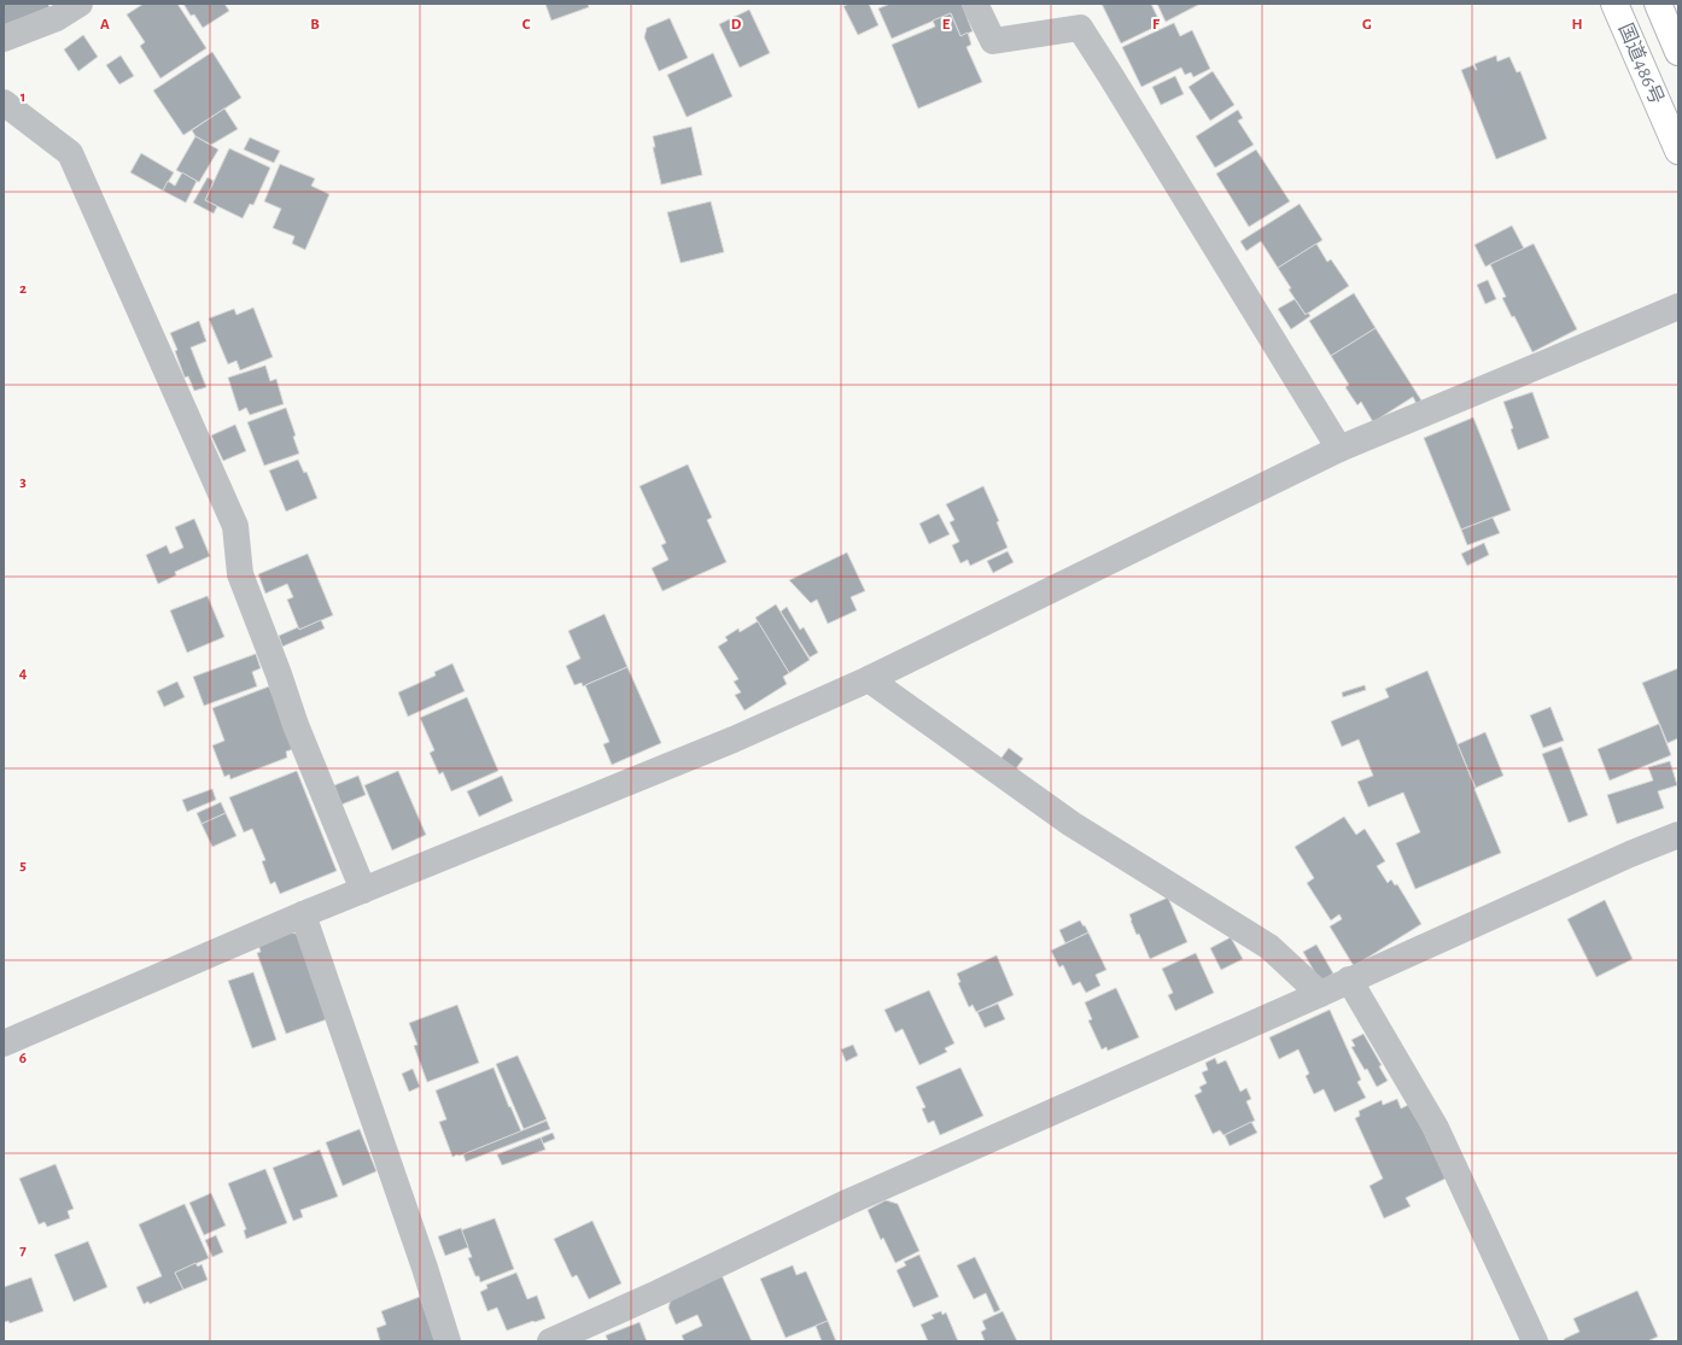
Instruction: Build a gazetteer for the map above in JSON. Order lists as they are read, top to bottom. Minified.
{"streets":{"highway":["国道486号"]},"grid":{"columns":["A","B","C","D","E","F","G","H"],"rows":["1","2","3","4","5","6","7"]}}
